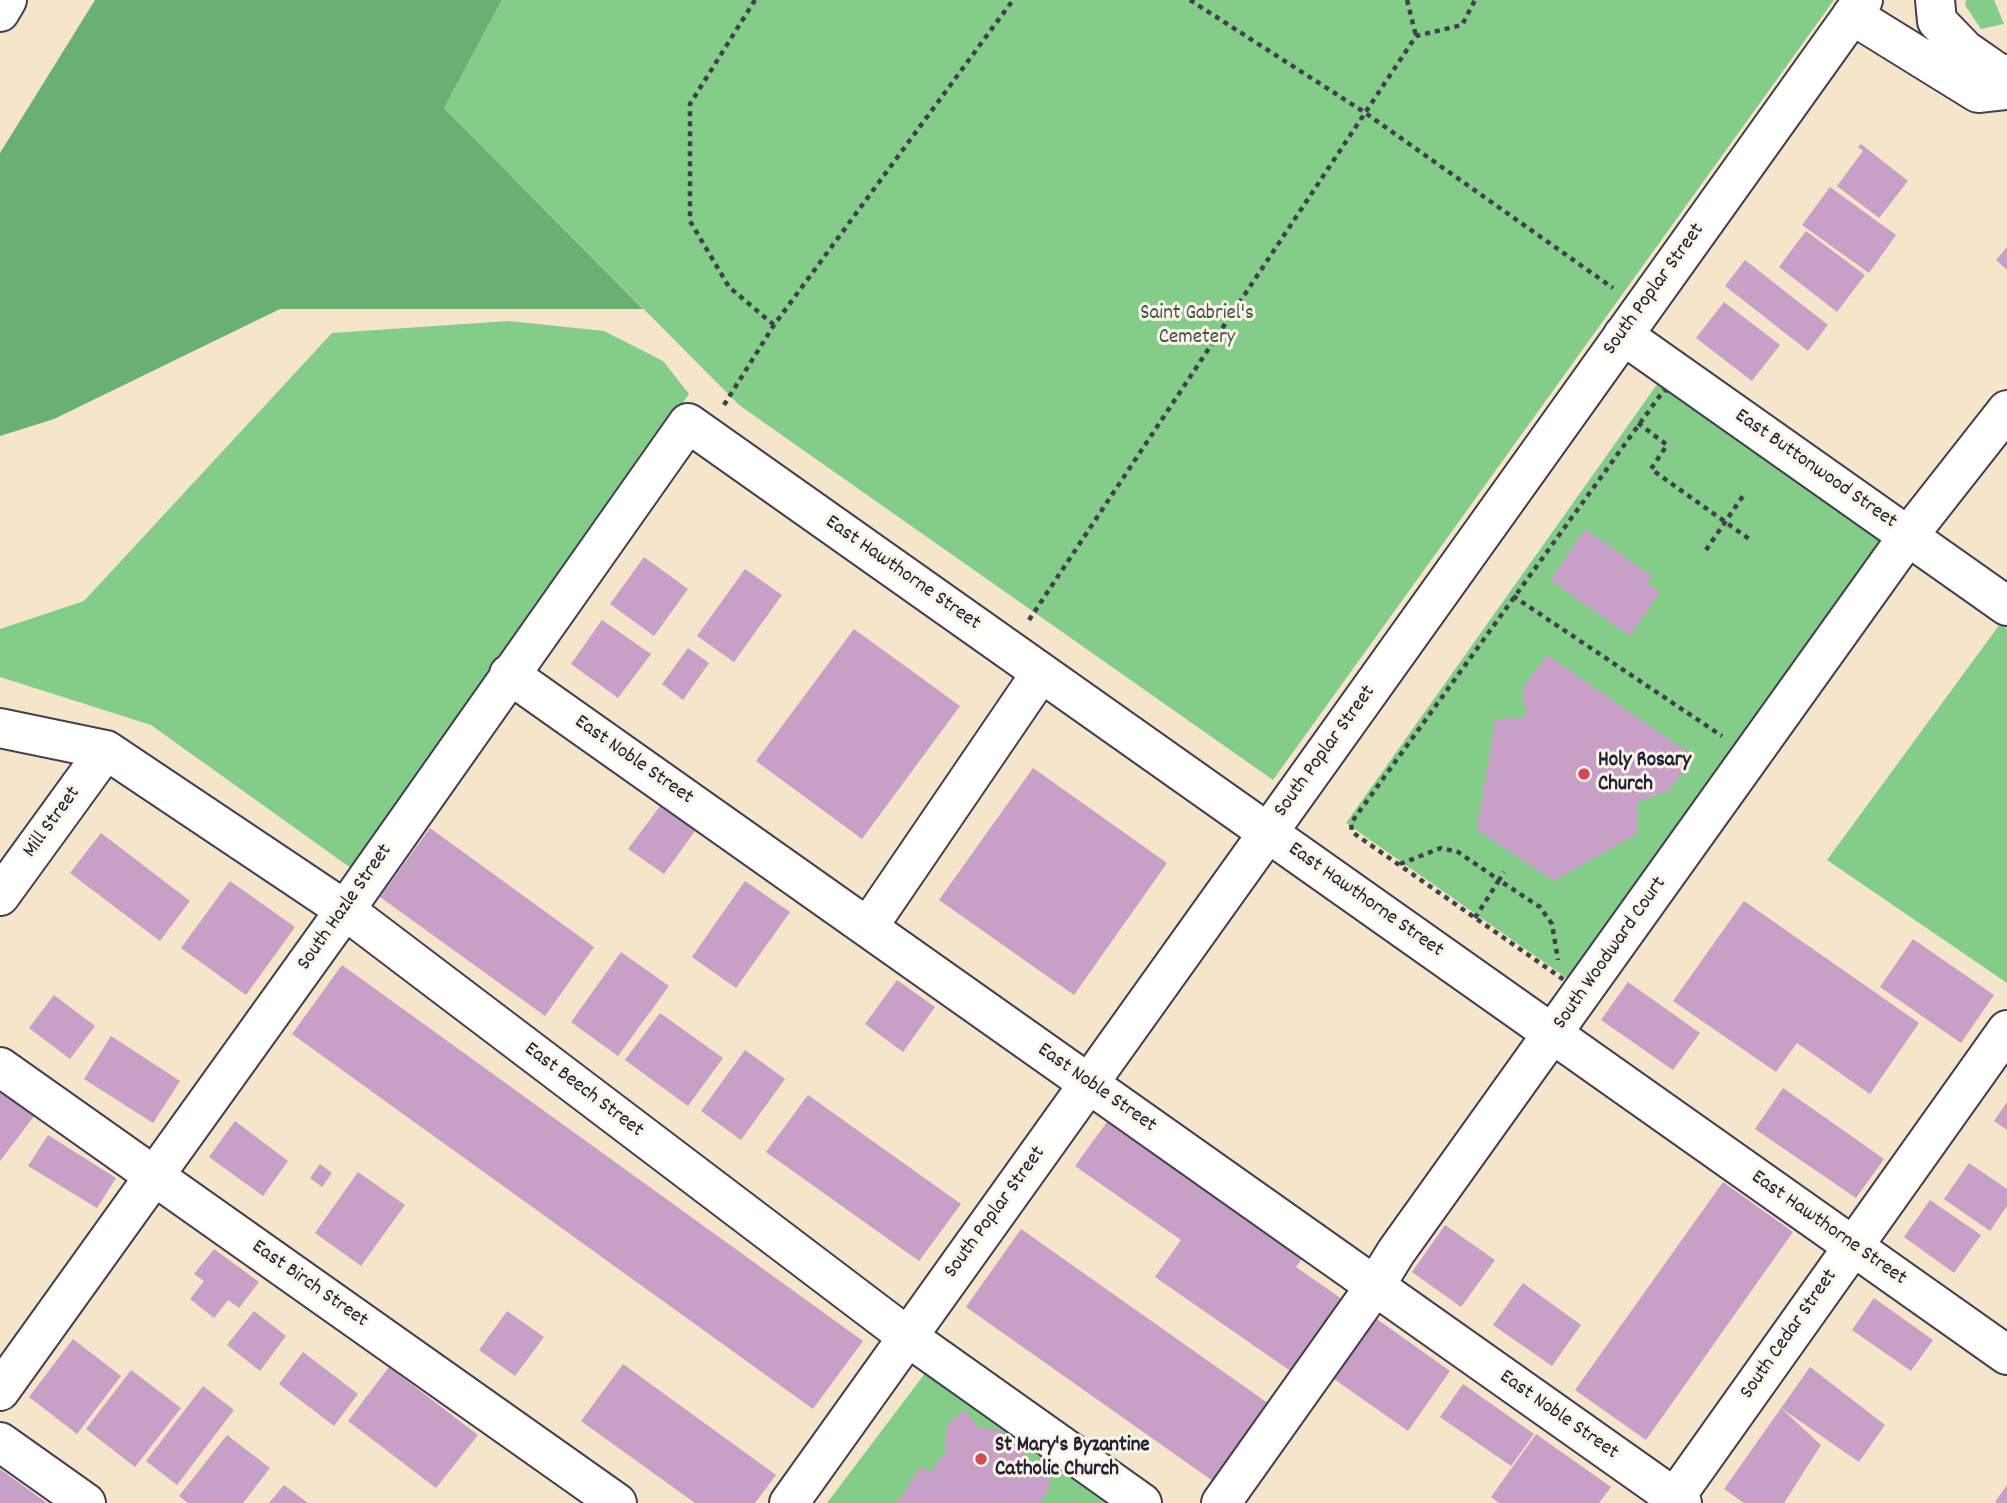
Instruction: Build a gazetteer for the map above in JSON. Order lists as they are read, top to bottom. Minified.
{"streets":{"street":["South Poplar Street","East Buttonwood Street","East Hawthorne Street","East Noble Street","Mill Street","South Hazle Street","South Woodward Court","East Beech Street","East Birch Street","South Cedar Street"]},"crossings":[["South Poplar Street","East Buttonwood Street"],["South Poplar Street","East Hawthorne Street"],["South Poplar Street","East Noble Street"],["South Poplar Street","East Beech Street"],["East Buttonwood Street","South Woodward Court"],["East Hawthorne Street","South Hazle Street"],["East Hawthorne Street","South Woodward Court"],["East Hawthorne Street","South Cedar Street"],["East Noble Street","South Hazle Street"],["East Noble Street","South Woodward Court"],["East Noble Street","South Cedar Street"],["Mill Street","East Beech Street"],["South Hazle Street","East Beech Street"],["South Hazle Street","East Birch Street"]],"parks":["Saint Gabriel's Cemetery"],"places":["Holy Rosary Church","St Mary's Byzantine Catholic Church"]}
